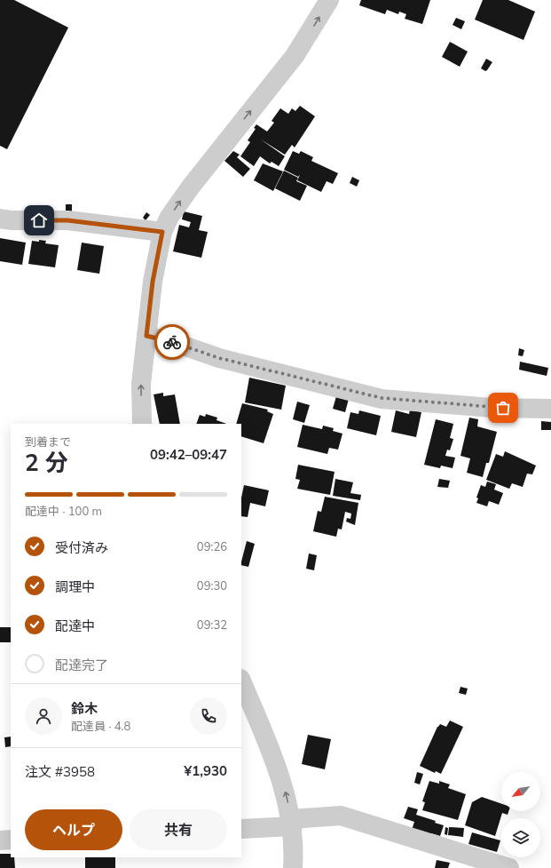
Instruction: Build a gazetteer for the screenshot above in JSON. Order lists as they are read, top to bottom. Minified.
{"north":"bottom left","page":{"heading":["2 分","到着まで","09:42–09:47"],"panel":["鈴木","配達員 · 4.8","注文 #3958","¥1,930"],"bar":"配達中 · 100 m","list":[["受付済み","09:26"],["調理中","09:30"],["配達中","09:32"],"配達完了"],"buttons":["ヘルプ","共有"]}}
